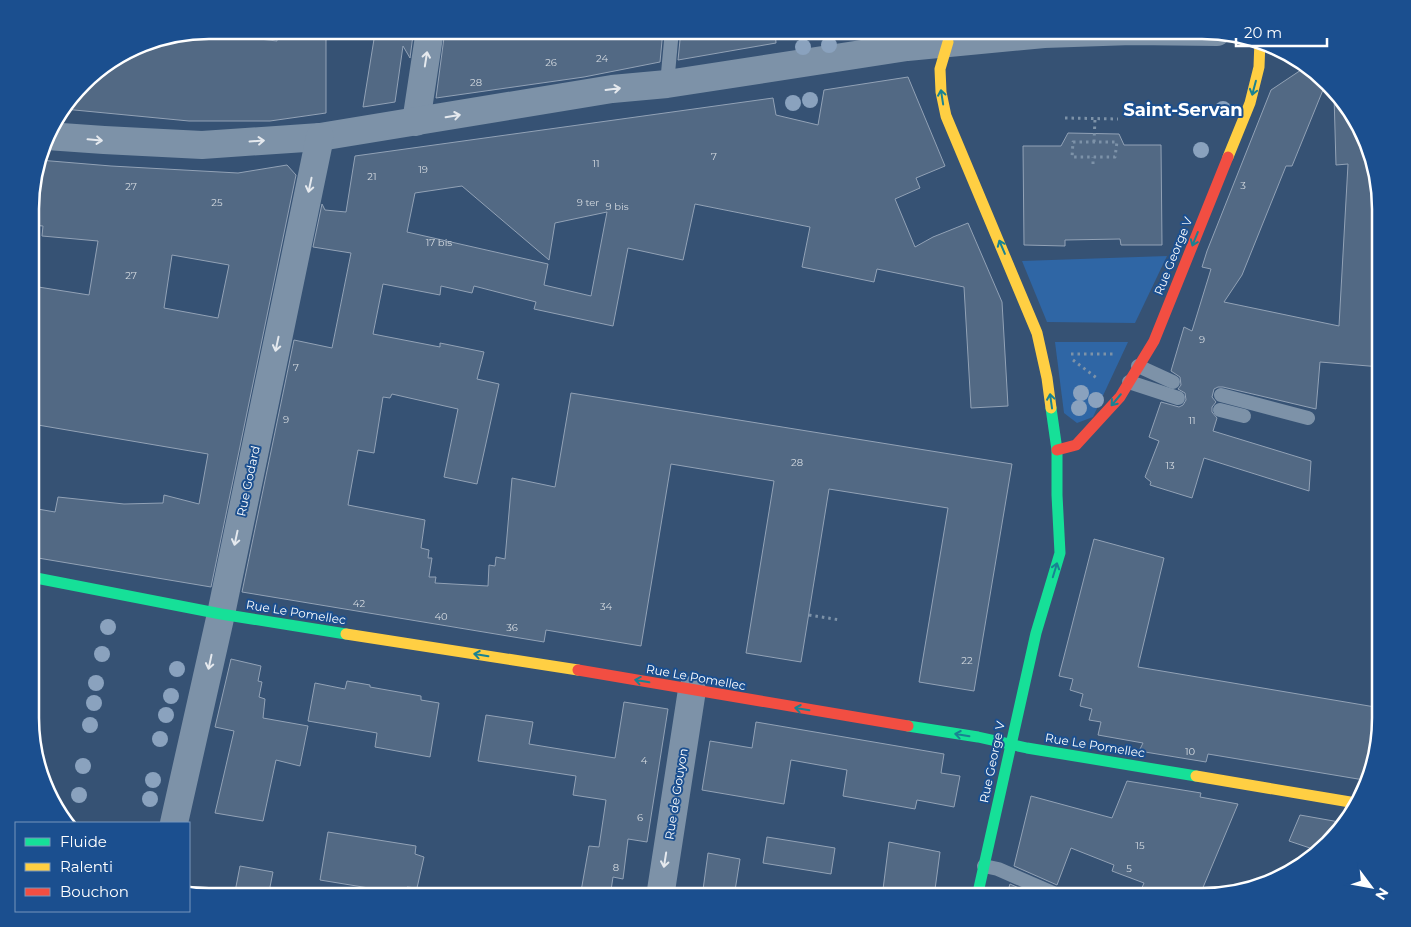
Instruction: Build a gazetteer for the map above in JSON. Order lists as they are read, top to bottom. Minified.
{"streets":{"street":["Rue George V","Rue Godard","Rue Le Pomellec","Rue de Gouyon"]},"crossings":[["Rue George V","Rue Le Pomellec"],["Rue Godard","Rue Le Pomellec"],["Rue Le Pomellec","Rue de Gouyon"]],"one_way":["Rue Godard","Rue Le Pomellec","Rue de Gouyon"],"districts":["Saint-Servan"],"house_numbers":["24","26","28","7","11","19","21","3","27","25","9 ter","9 bis","17 bis","27","9","7","9","11","28","13","42","34","40","36","22","10","4","6","15","8","5"],"legend":["Fluide","Ralenti","Bouchon"],"scale_bar":"20 m","north":"bottom right"}
